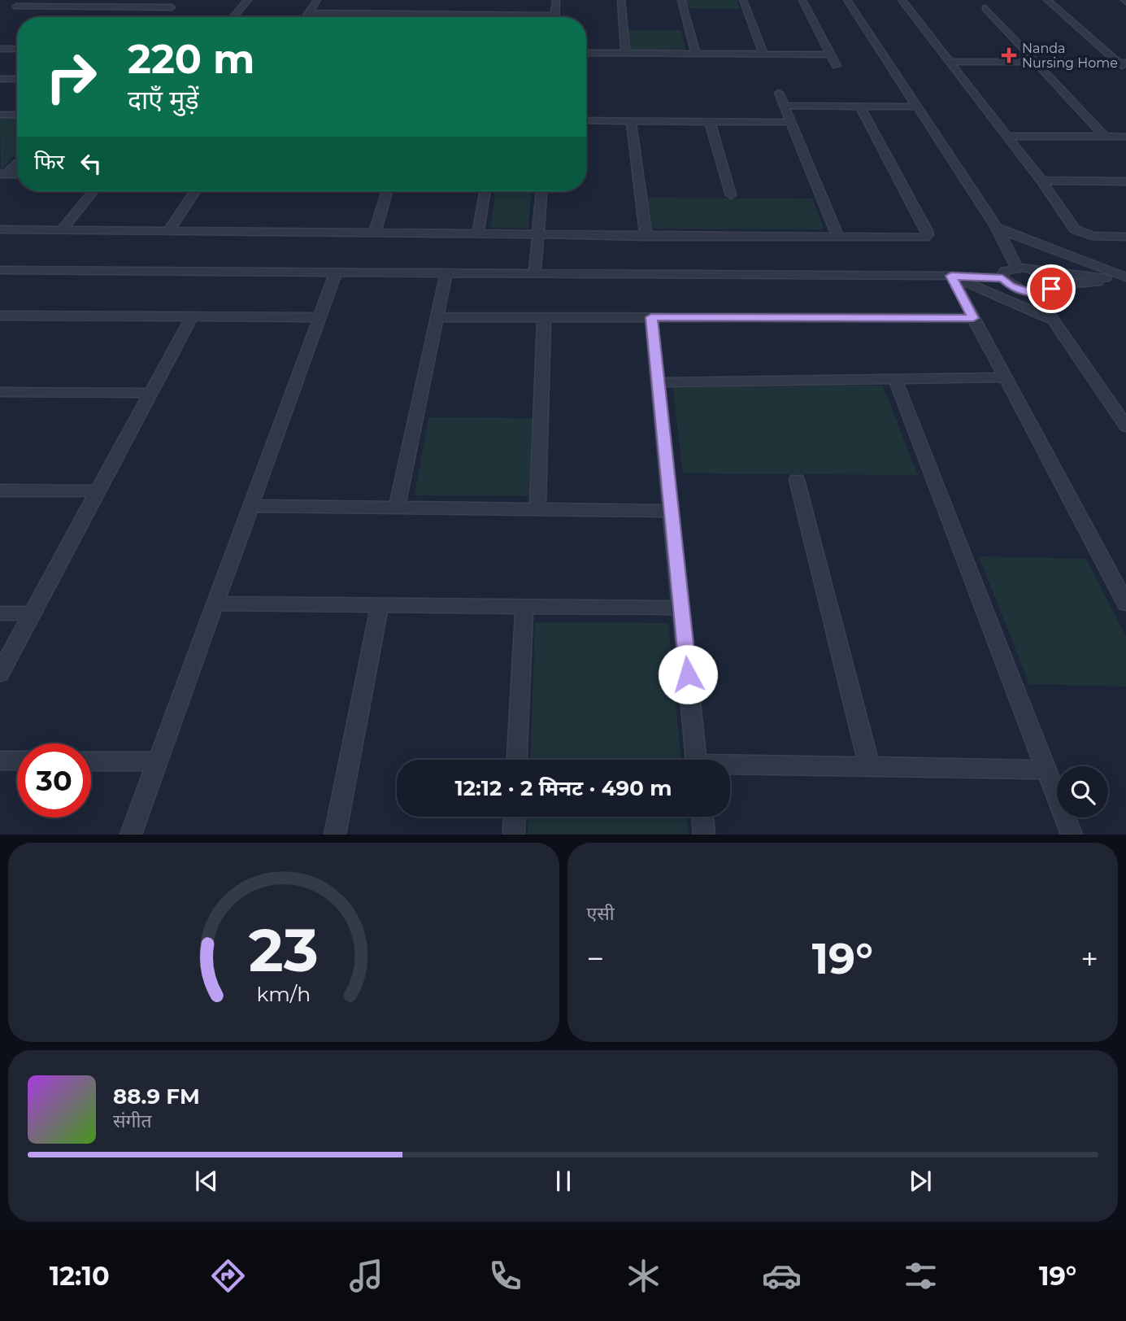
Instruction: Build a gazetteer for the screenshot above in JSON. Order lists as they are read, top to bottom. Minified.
{"places":{"health":["Nanda Nursing Home"]},"page":{"turn":["220 m","दाएँ मुड़ें"],"then":"फिर","limit":"30","trip":"12:12 · 2 मिनट · 490 m","tile":"एसी","heat":["−","19°","+"],"song":["88.9 FM","संगीत"],"tabs":["12:10","19°"],"gauge":["23","km/h"]}}
